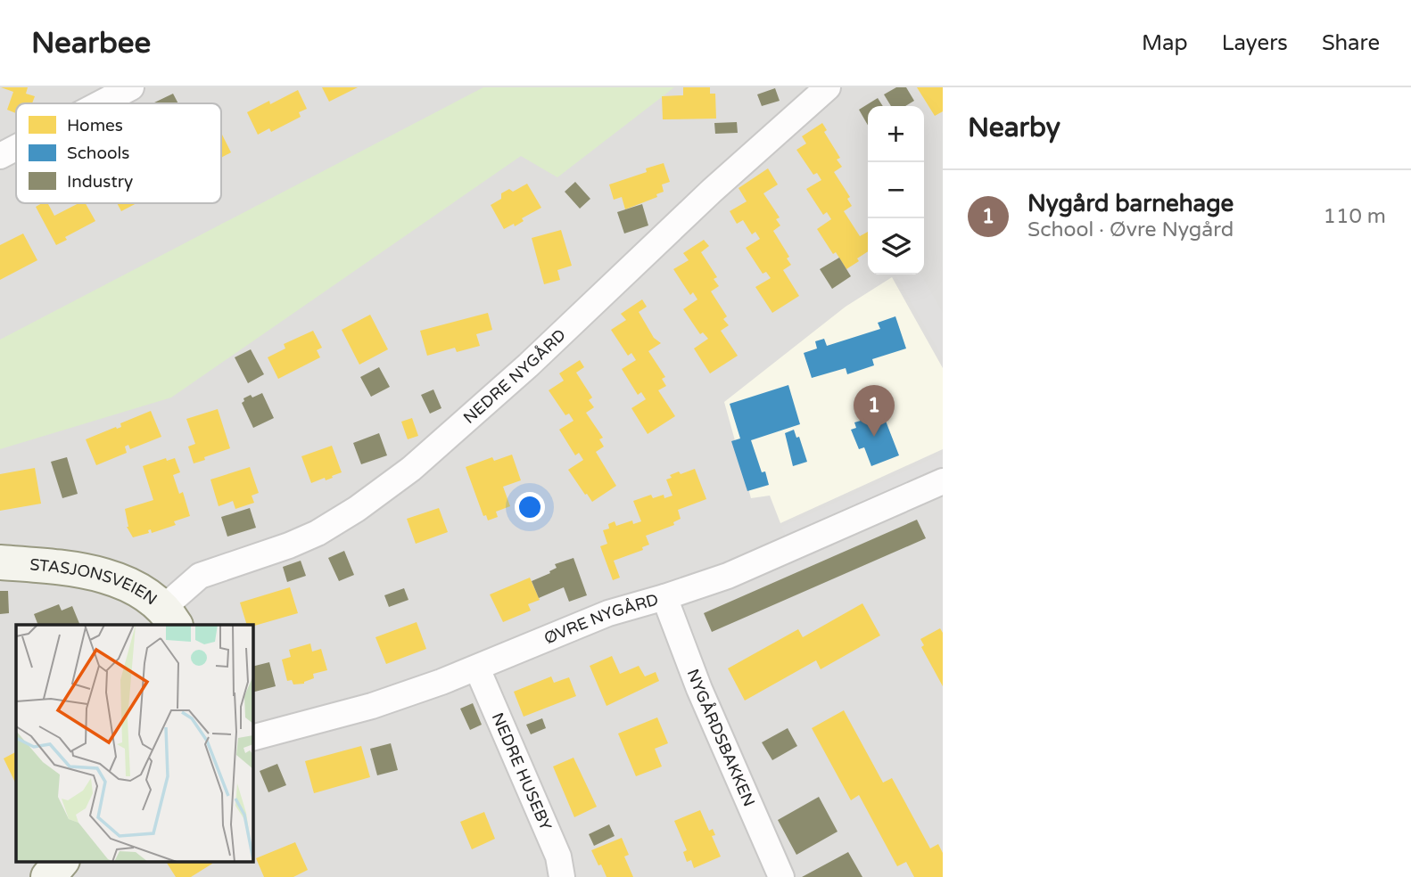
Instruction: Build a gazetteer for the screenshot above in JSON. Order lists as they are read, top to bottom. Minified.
{"streets":{"main road":["STASJONSVEIEN"],"street":["NEDRE NYGÅRD","ØVRE NYGÅRD","NYGÅRDSBAKKEN","NEDRE HUSEBY"]},"crossings":[["NEDRE NYGÅRD","STASJONSVEIEN"],["ØVRE NYGÅRD","NYGÅRDSBAKKEN"],["ØVRE NYGÅRD","NEDRE HUSEBY"]],"legend":["Homes","Schools","Industry"],"page":{"header":"Nearbee","nav":["Map","Layers","Share"],"heading":"Nearby","map_buttons":["+","−"],"list":[{"mark":"1","name":"Nygård barnehage","note":"School · Øvre Nygård","value":"110 m"}],"pins":"1"}}
